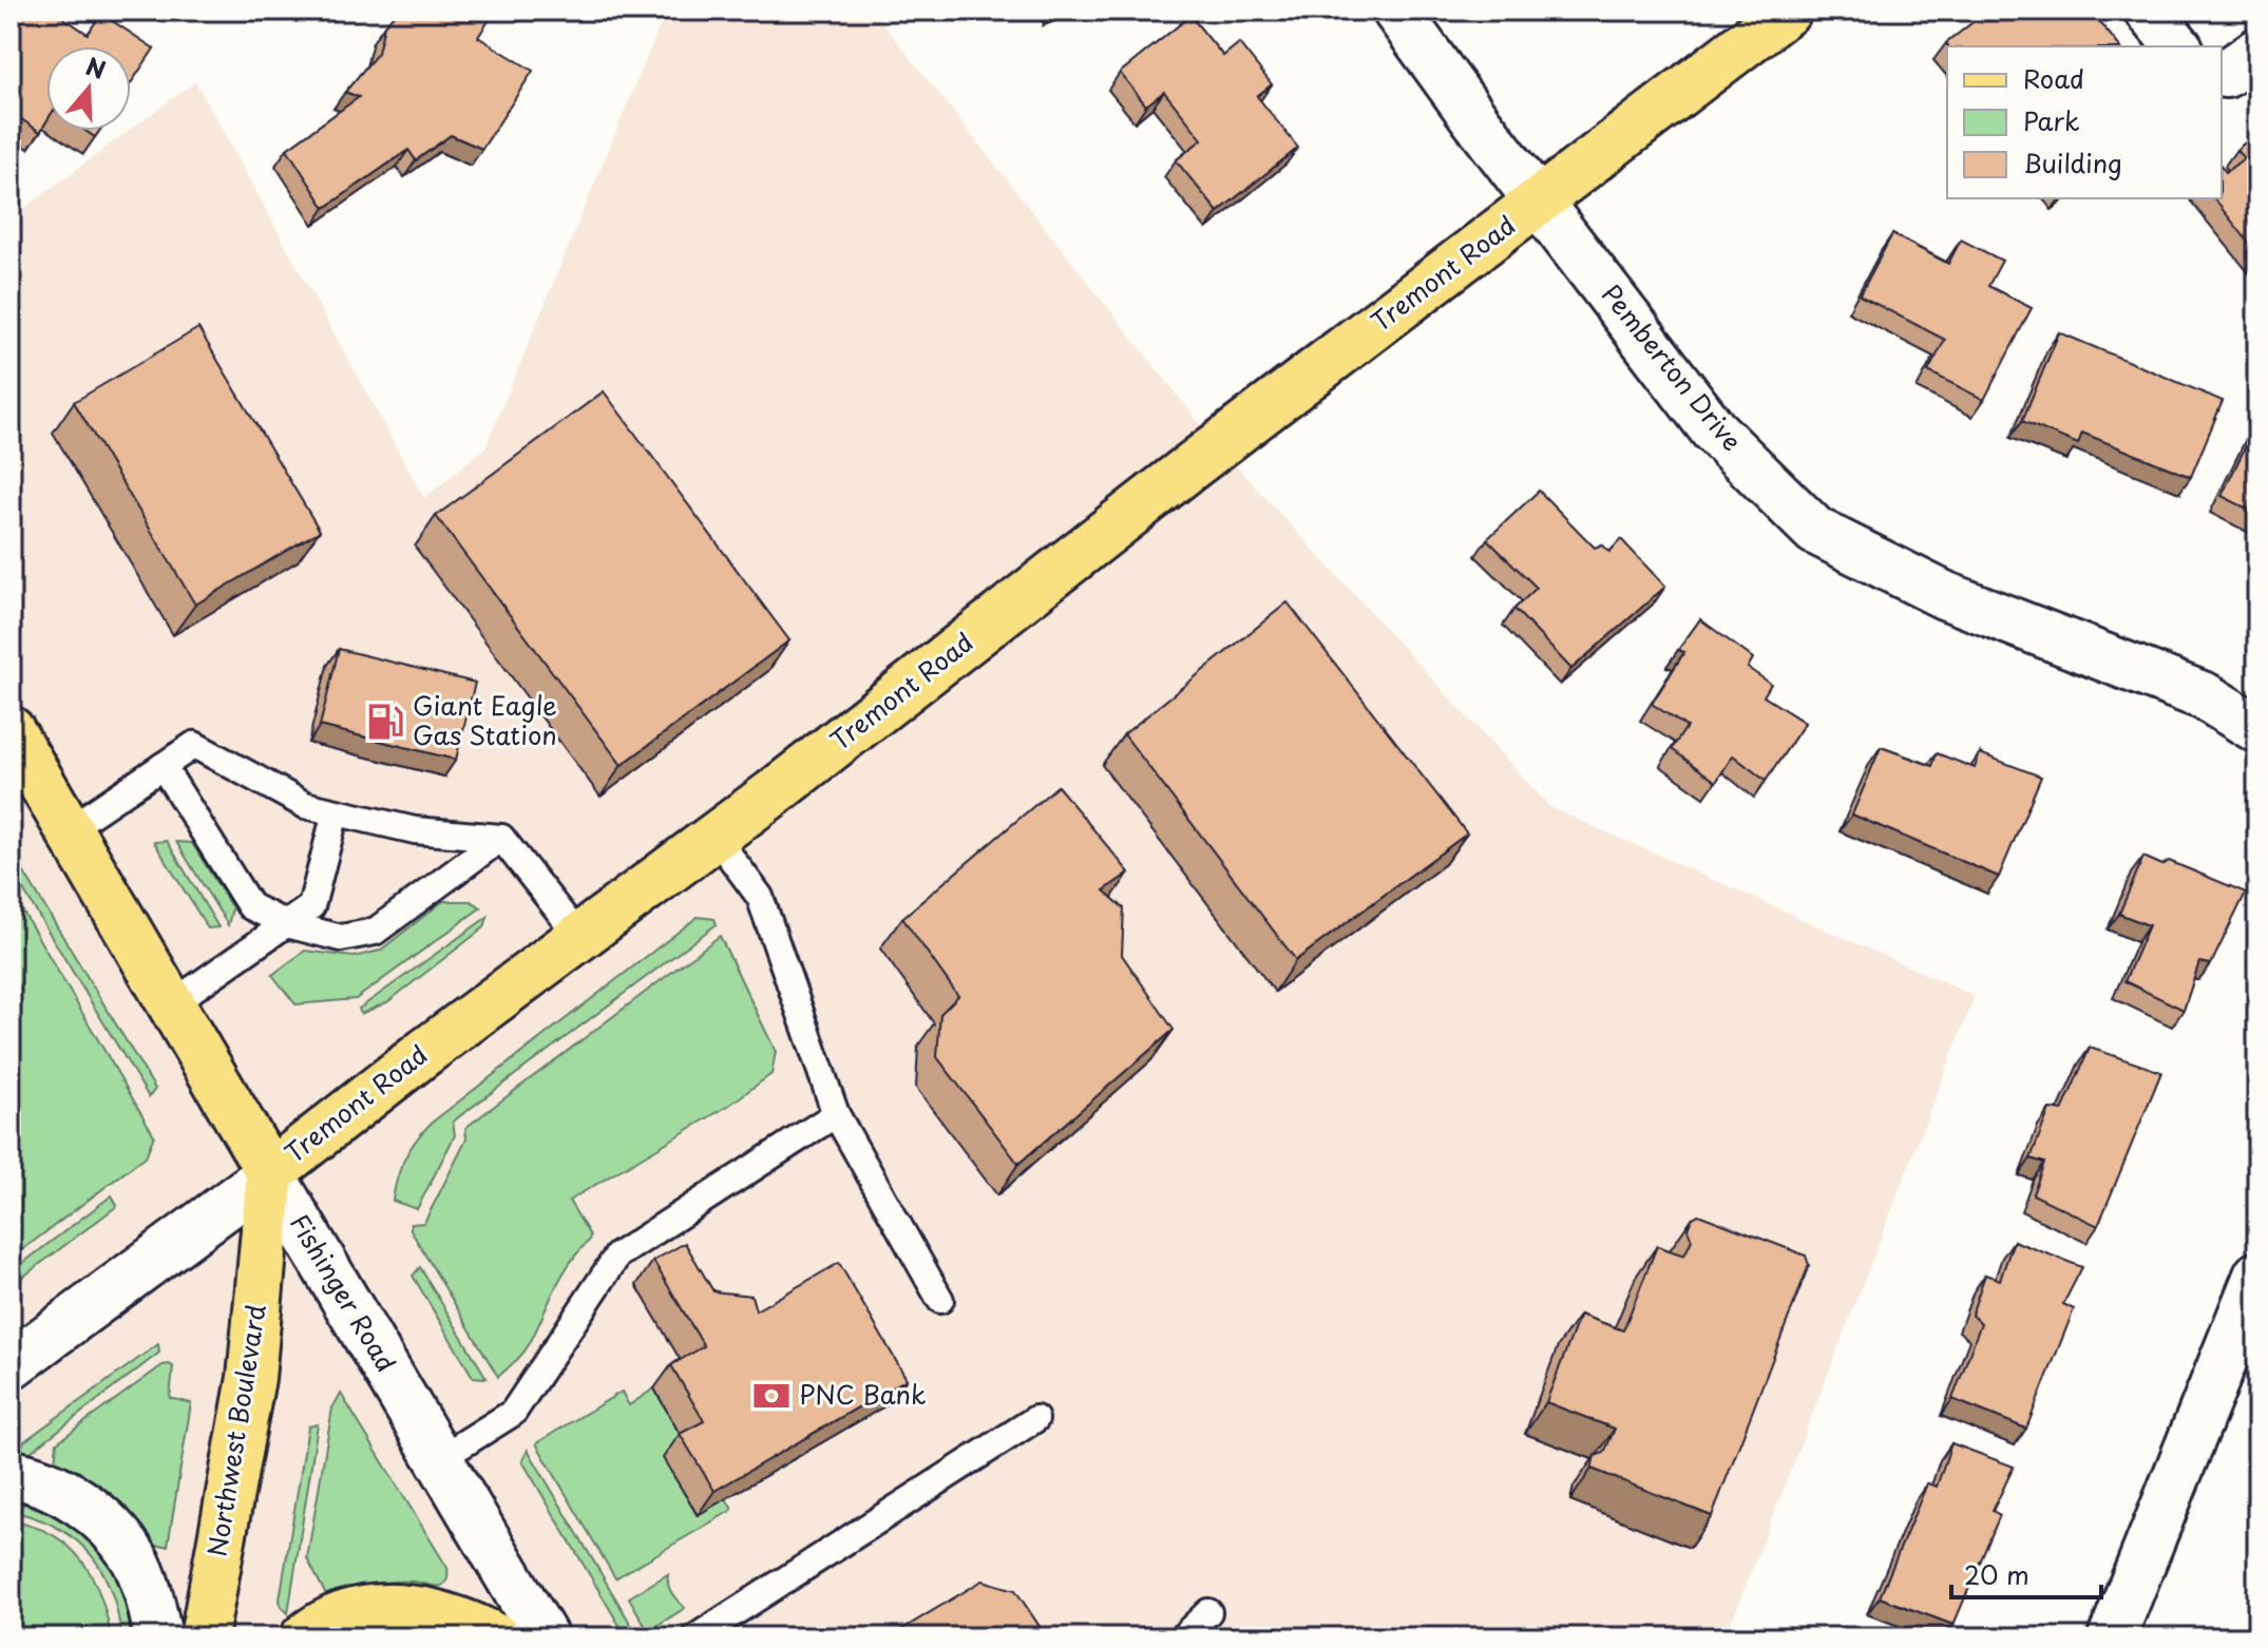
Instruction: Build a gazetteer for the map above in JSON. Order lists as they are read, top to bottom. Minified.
{"streets":{"main road":["Tremont Road","Fishinger Road","Northwest Boulevard"],"street":["Pemberton Drive"]},"crossings":[["Tremont Road","Pemberton Drive"],["Tremont Road","Fishinger Road"],["Tremont Road","Northwest Boulevard"],["Fishinger Road","Northwest Boulevard"]],"places":{"fuel station":["Giant Eagle Gas Station"],"bank":["PNC Bank"]},"legend":["Road","Park","Building"],"scale_bar":"20 m","north":"top"}
